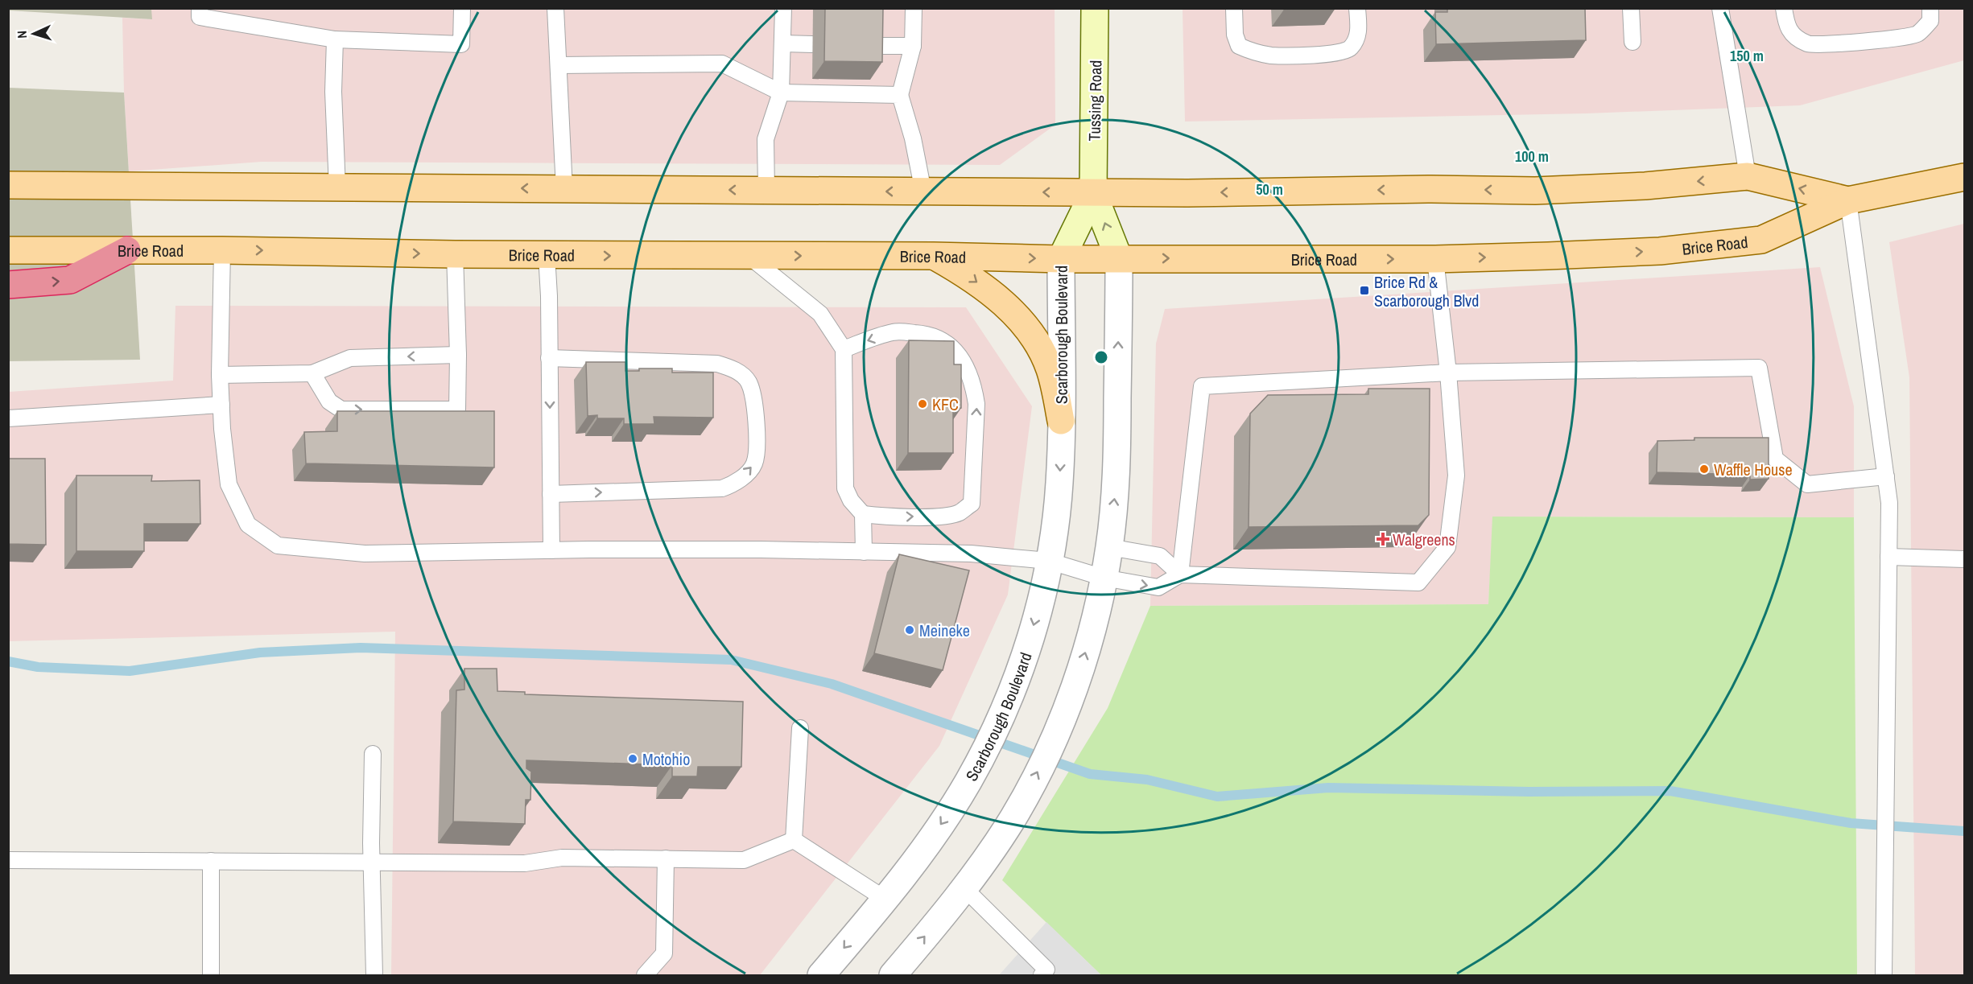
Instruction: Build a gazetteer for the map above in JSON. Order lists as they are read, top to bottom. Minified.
{"streets":{"main road":["Tussing Road","Brice Road","Scarborough Boulevard"]},"crossings":[["Tussing Road","Brice Road"],["Tussing Road","Scarborough Boulevard"],["Brice Road","Scarborough Boulevard"]],"one_way":["Scarborough Boulevard"],"places":{"transit":["Brice Rd & Scarborough Blvd"],"other":["KFC","Waffle House","Meineke","Motohio"],"health":["Walgreens"]},"north":"left","rings":["150 m","100 m","50 m"]}
